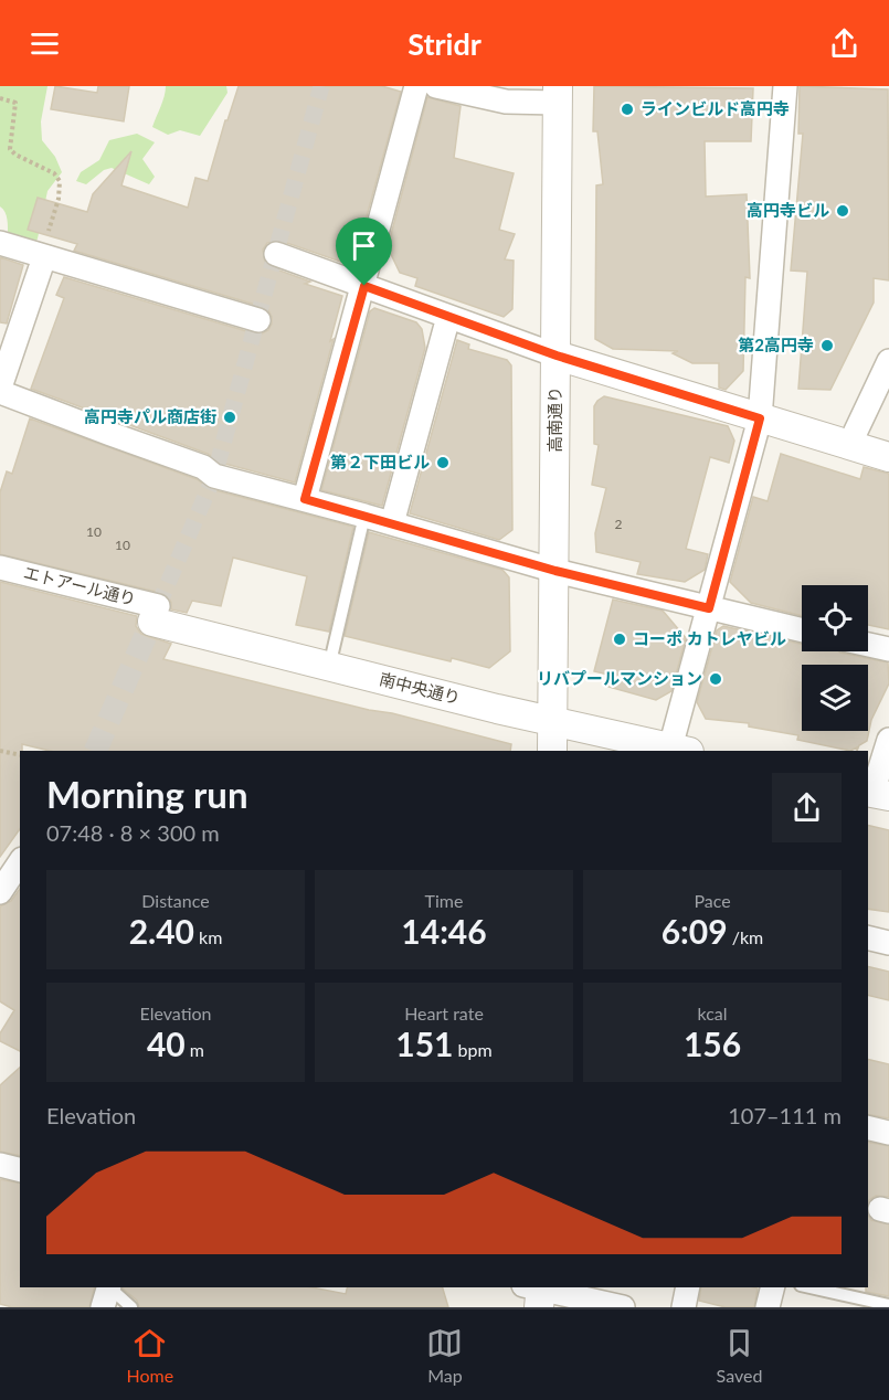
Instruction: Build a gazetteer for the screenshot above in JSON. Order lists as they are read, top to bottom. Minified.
{"streets":{"street":["高南通り","エトアール通り","南中央通り"]},"crossings":[["高南通り","南中央通り"],["エトアール通り","南中央通り"]],"places":["ラインビルド高円寺","高円寺ビル","第2高円寺","高円寺パル商店街","第２下田ビル","コーポ カトレヤビル","リバプールマンション"],"house_numbers":["2","10","10"],"page":{"header":"Stridr","heading":["Morning run","07:48 · 8 × 300 m"],"stats":[["Distance","2.40 km"],["Time","14:46"],["Pace","6:09 /km"],["Elevation","40 m"],["Heart rate","151 bpm"],["kcal","156"]],"chart":["Elevation","107–111 m"],"tabs":["Home","Map","Saved"]}}
